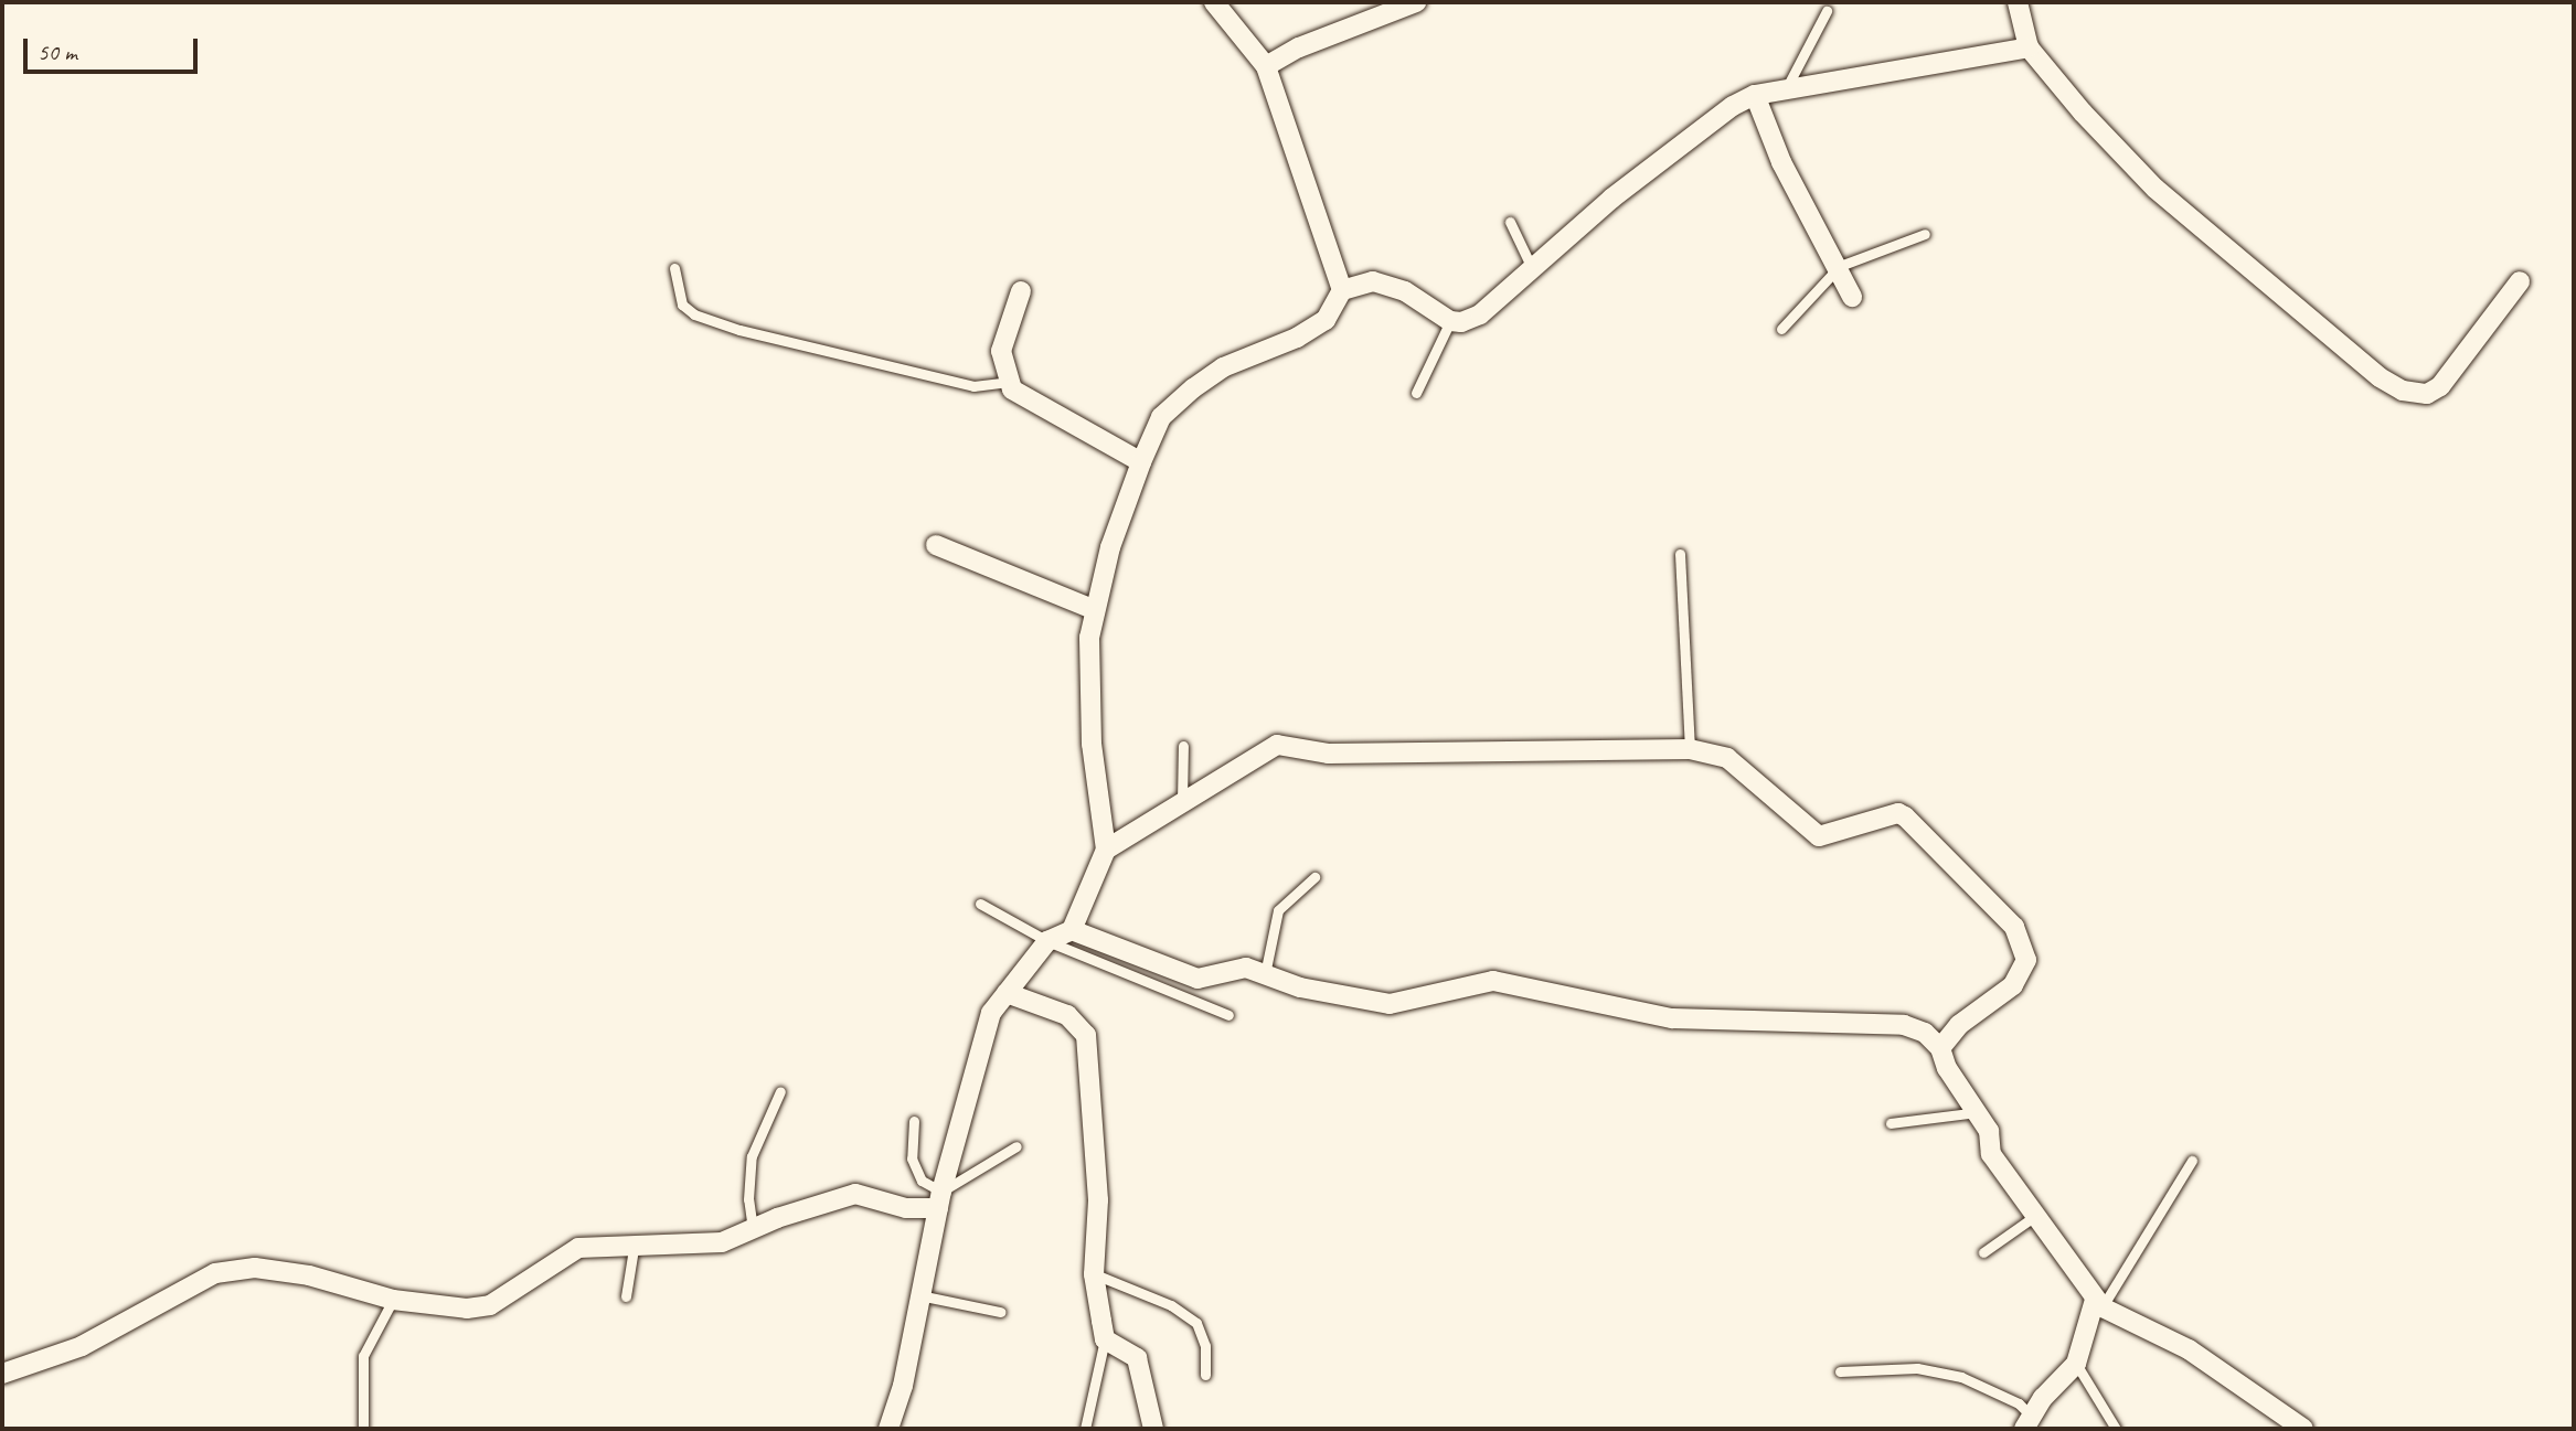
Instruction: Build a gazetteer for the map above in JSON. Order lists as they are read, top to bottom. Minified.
{"scale_bar":"50 m"}
